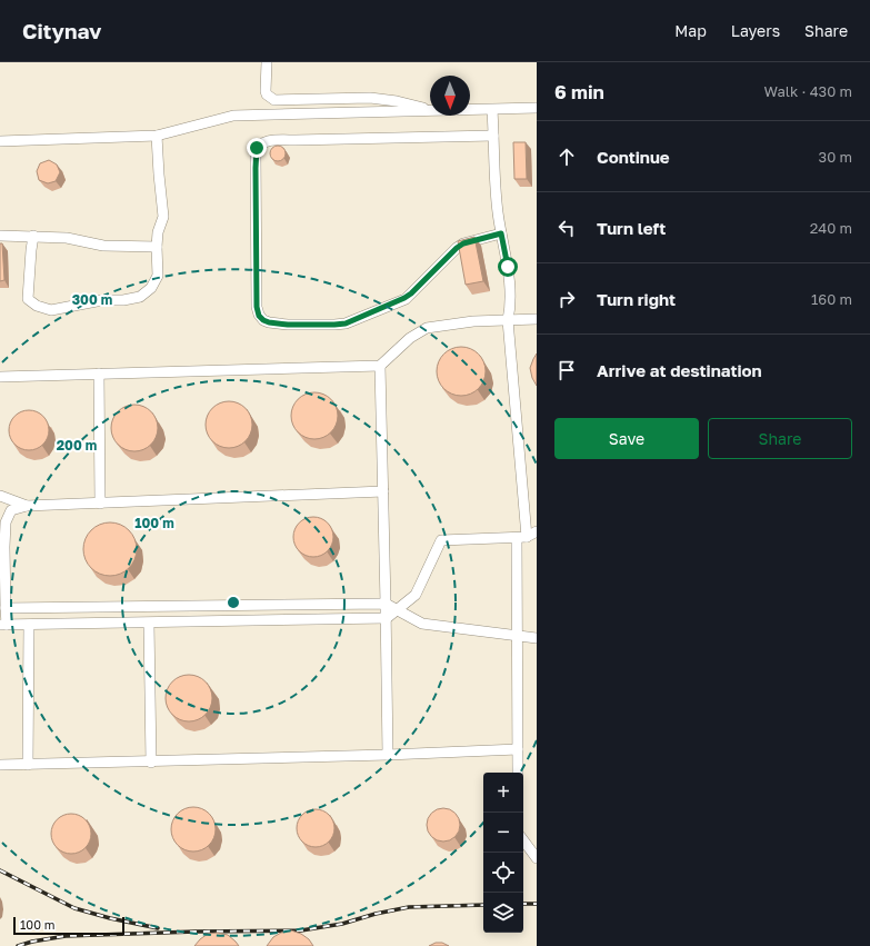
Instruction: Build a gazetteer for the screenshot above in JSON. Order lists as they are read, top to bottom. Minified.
{"scale_bar":"100 m","north":"bottom","page":{"header":"Citynav","nav":["Map","Layers","Share"],"heading":["6 min","Walk · 430 m"],"list":[["Continue","30 m"],["Turn left","240 m"],["Turn right","160 m"],"Arrive at destination"],"buttons":["Save","Share"],"map_buttons":["+","−"],"scale":"100 m"},"rings":["300 m","200 m","100 m"]}
